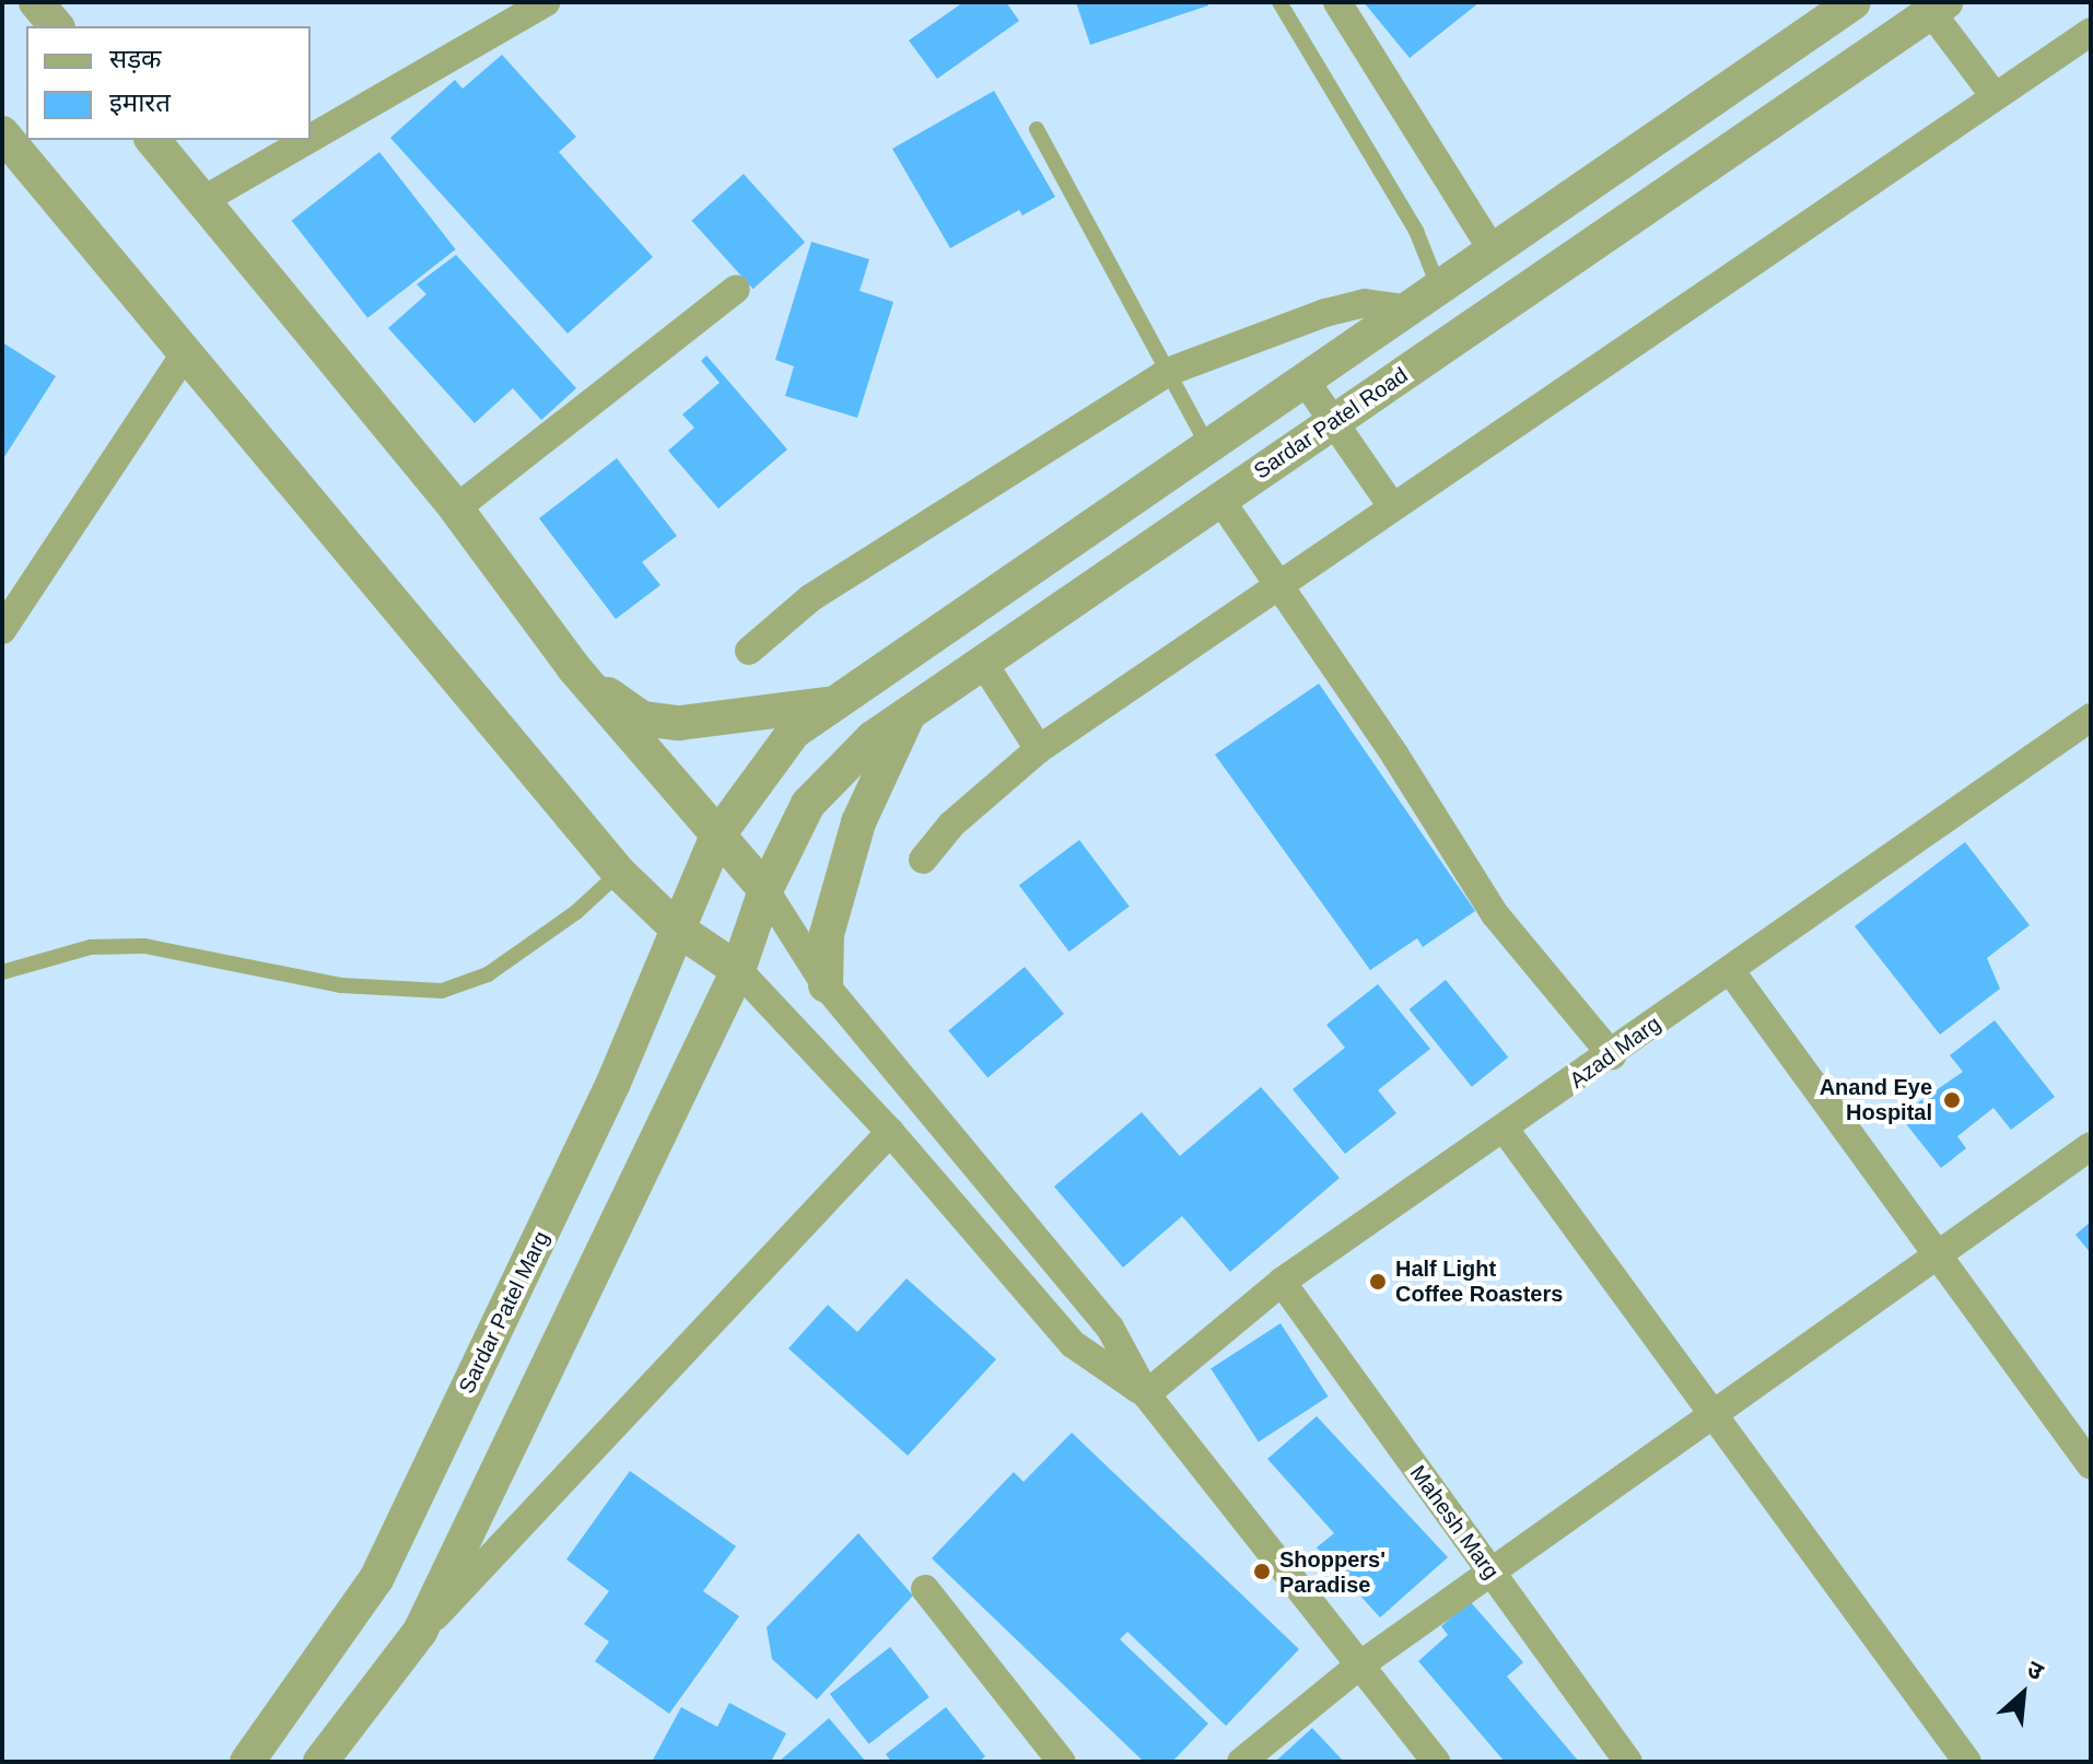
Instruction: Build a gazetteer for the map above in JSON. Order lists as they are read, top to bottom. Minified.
{"streets":{"street":["Sardar Patel Road","Azad Marg","Sardar Patel Marg","Mahesh Marg"]},"crossings":[["Azad Marg","Mahesh Marg"]],"places":["Anand Eye Hospital","Half Light Coffee Roasters","Shoppers' Paradise"],"legend":["सड़क","इमारत"],"north":"top right"}
